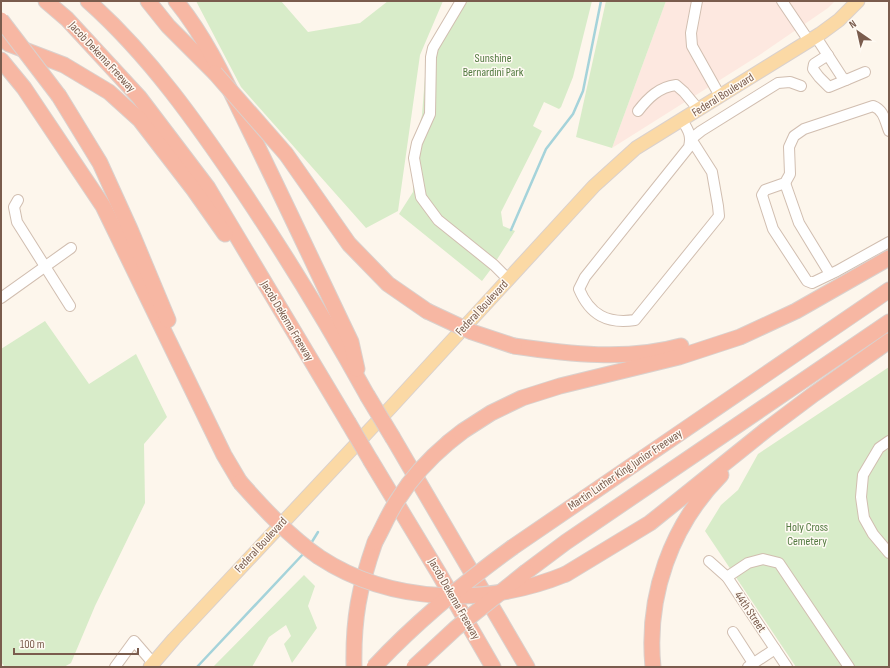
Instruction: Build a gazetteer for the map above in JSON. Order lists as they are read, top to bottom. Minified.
{"streets":{"highway":["Jacob Dekema Freeway","Martin Luther King Junior Freeway"],"main road":["Federal Boulevard"],"street":["44th Street"]},"parks":["Sunshine Bernardini Park","Holy Cross Cemetery"],"scale_bar":"100 m","north":"top left"}
